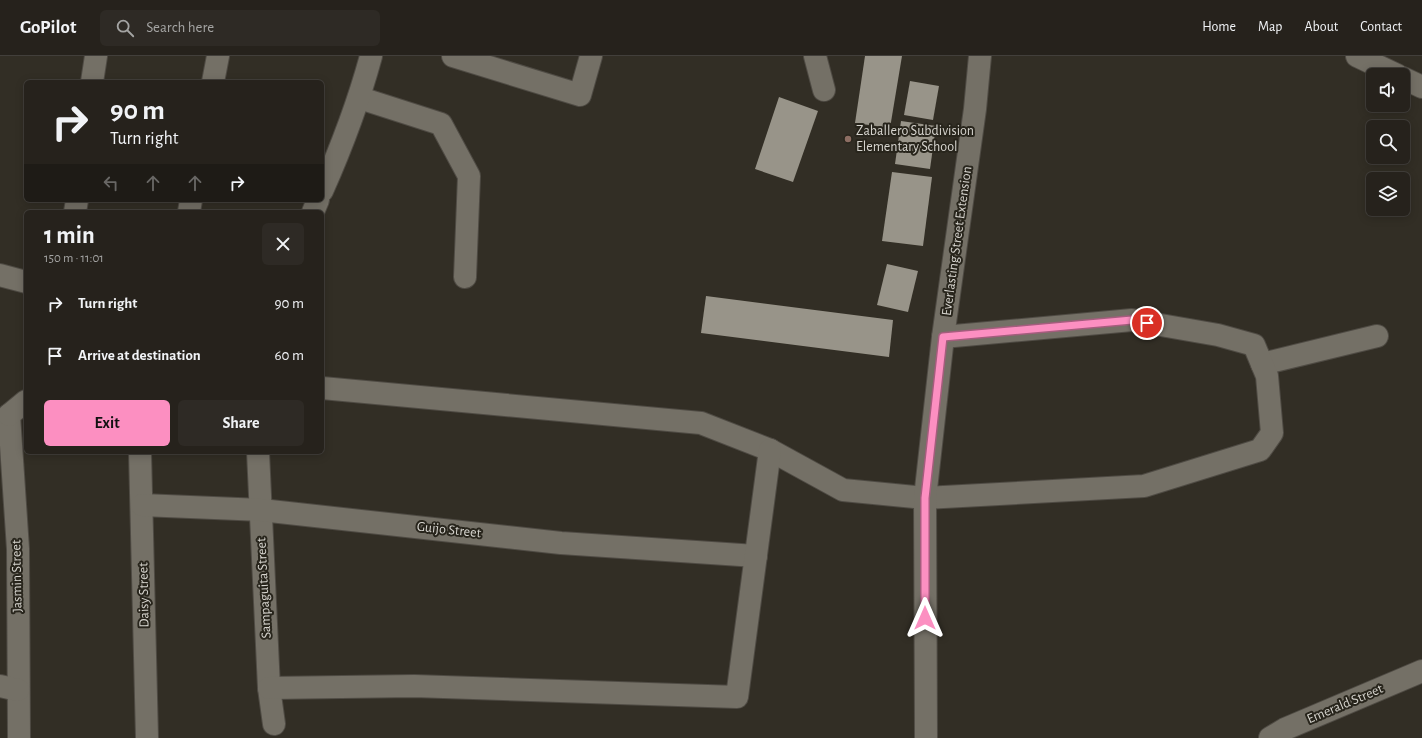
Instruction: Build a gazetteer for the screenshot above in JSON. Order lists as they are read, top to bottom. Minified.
{"streets":{"street":["Everlasting Street Extension","Guijo Street","Jasmin Street","Sampaguita Street","Daisy Street","Emerald Street"]},"crossings":[["Guijo Street","Sampaguita Street"],["Guijo Street","Daisy Street"]],"places":["Zaballero Subdivision Elementary School"],"page":{"header":"GoPilot","search":"Search here","nav":["Home","Map","About","Contact"],"turn":["90 m","Turn right"],"heading":["1 min","150 m · 11:01"],"list":[{"name":"Turn right","value":"90 m"},{"name":"Arrive at destination","value":"60 m"}],"buttons":["Exit","Share"]}}
